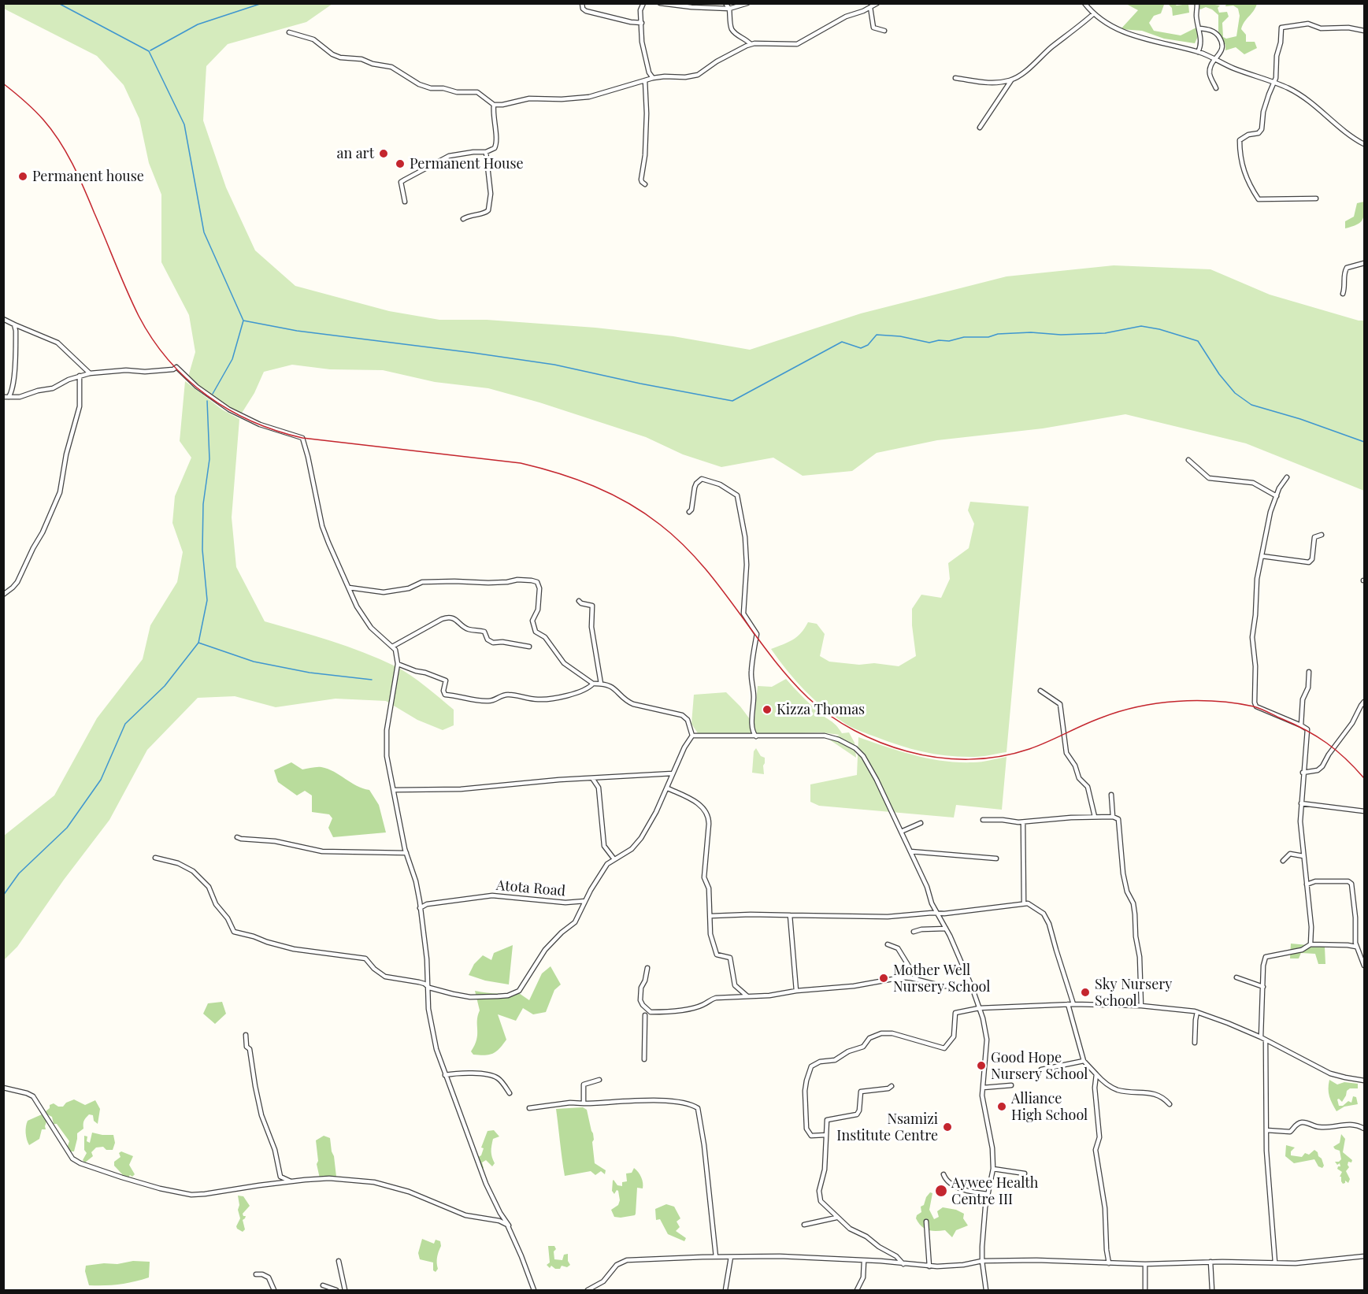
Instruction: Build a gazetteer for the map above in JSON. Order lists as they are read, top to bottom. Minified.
{"streets":{"street":["Atota Road"]},"places":["an art","Permanent House","Permanent house","Kizza Thomas","Mother Well Nursery School","Sky Nursery School","Good Hope Nursery School","Alliance High School","Nsamizi Institute Centre","Aywee Health Centre III"]}
